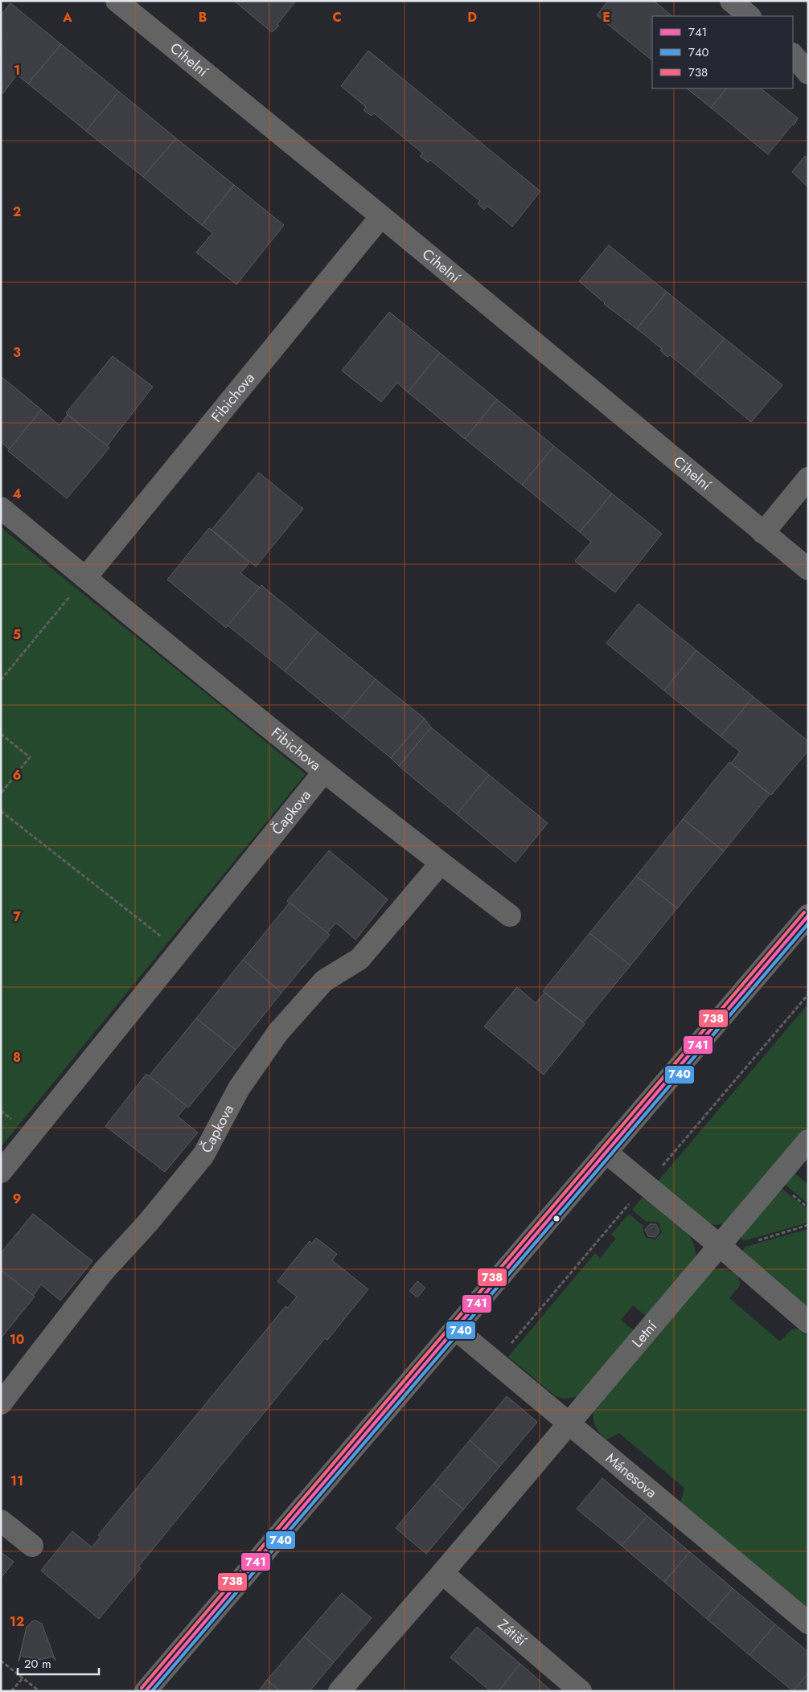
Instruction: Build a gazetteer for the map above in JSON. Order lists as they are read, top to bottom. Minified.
{"streets":{"street":["Cihelní","Fibichova","Čapkova","Letní","Mánesova","Zátiší"]},"crossings":[["Cihelní","Fibichova"],["Fibichova","Čapkova"],["Letní","Mánesova"],["Letní","Zátiší"]],"lines":["transit line 738","transit line 741","transit line 740"],"legend":["741","740","738"],"scale_bar":"20 m","grid":{"columns":["A","B","C","D","E"],"rows":["1","2","3","4","5","6","7","8","9","10","11","12"]}}
